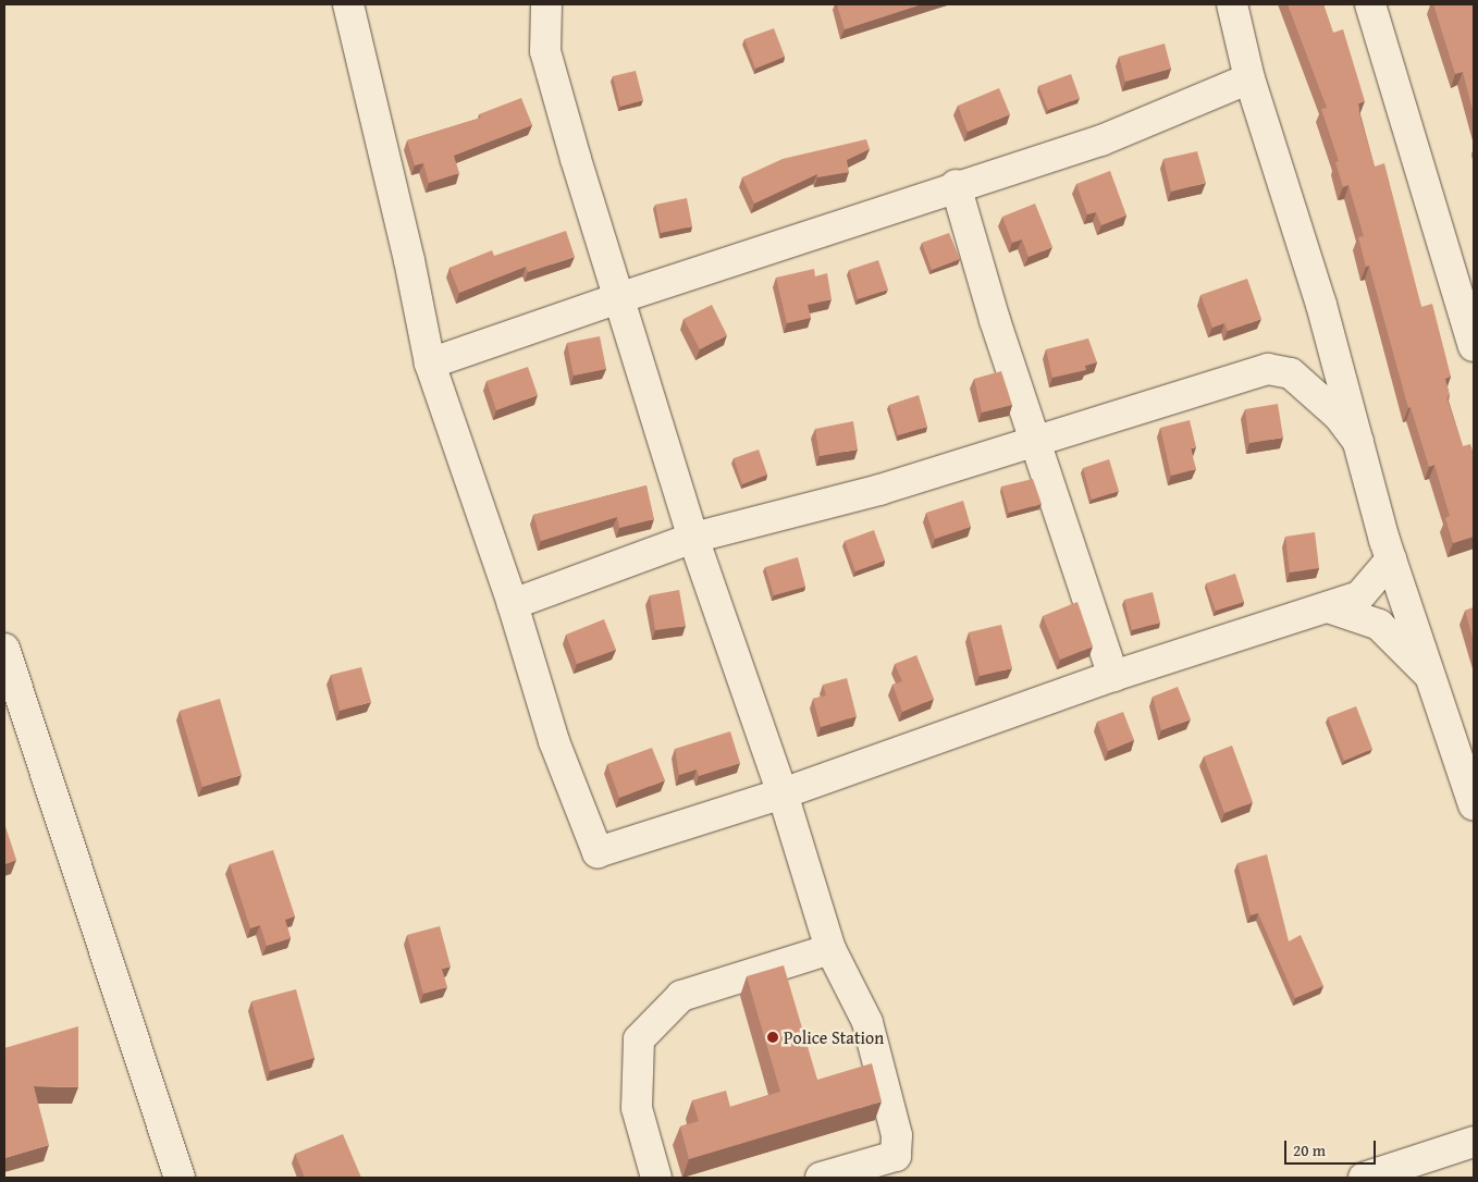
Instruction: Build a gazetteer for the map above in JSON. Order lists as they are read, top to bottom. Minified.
{"places":["Police Station"],"scale_bar":"20 m"}
